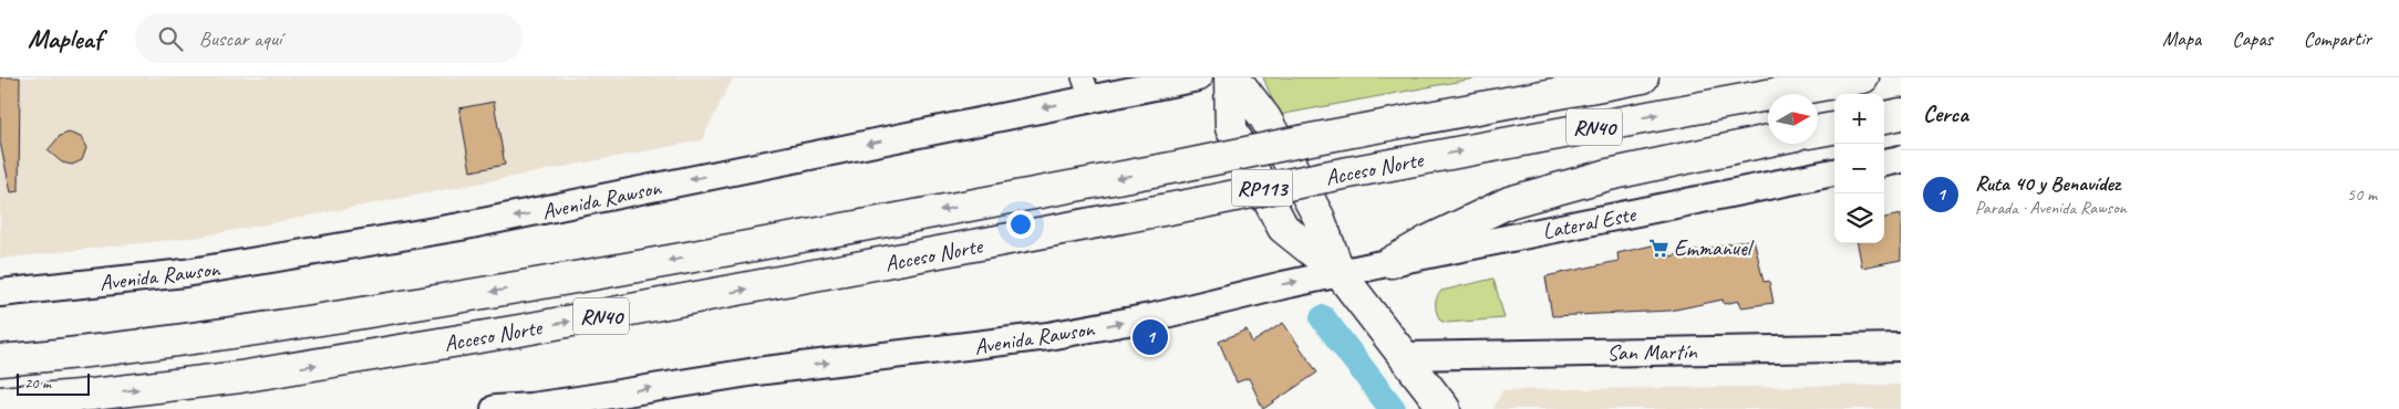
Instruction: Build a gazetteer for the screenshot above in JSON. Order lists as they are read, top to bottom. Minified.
{"streets":{"main road":["RN40","Acceso Norte","RP113"],"street":["Avenida Rawson","Lateral Este","San Martín"]},"crossings":[["RP113","Avenida Rawson"],["RP113","Lateral Este"],["RP113","San Martín"],["Avenida Rawson","Lateral Este"]],"places":{"supermarket":["Emmanuel"]},"scale_bar":"20 m","north":"right","page":{"header":"Mapleaf","search":"Buscar aquí","nav":["Mapa","Capas","Compartir"],"heading":"Cerca","map_buttons":["+","−"],"list":[{"mark":"1","name":"Ruta 40 y Benavídez","note":"Parada · Avenida Rawson","value":"50 m"}],"pins":"1","scale":"20 m"}}
